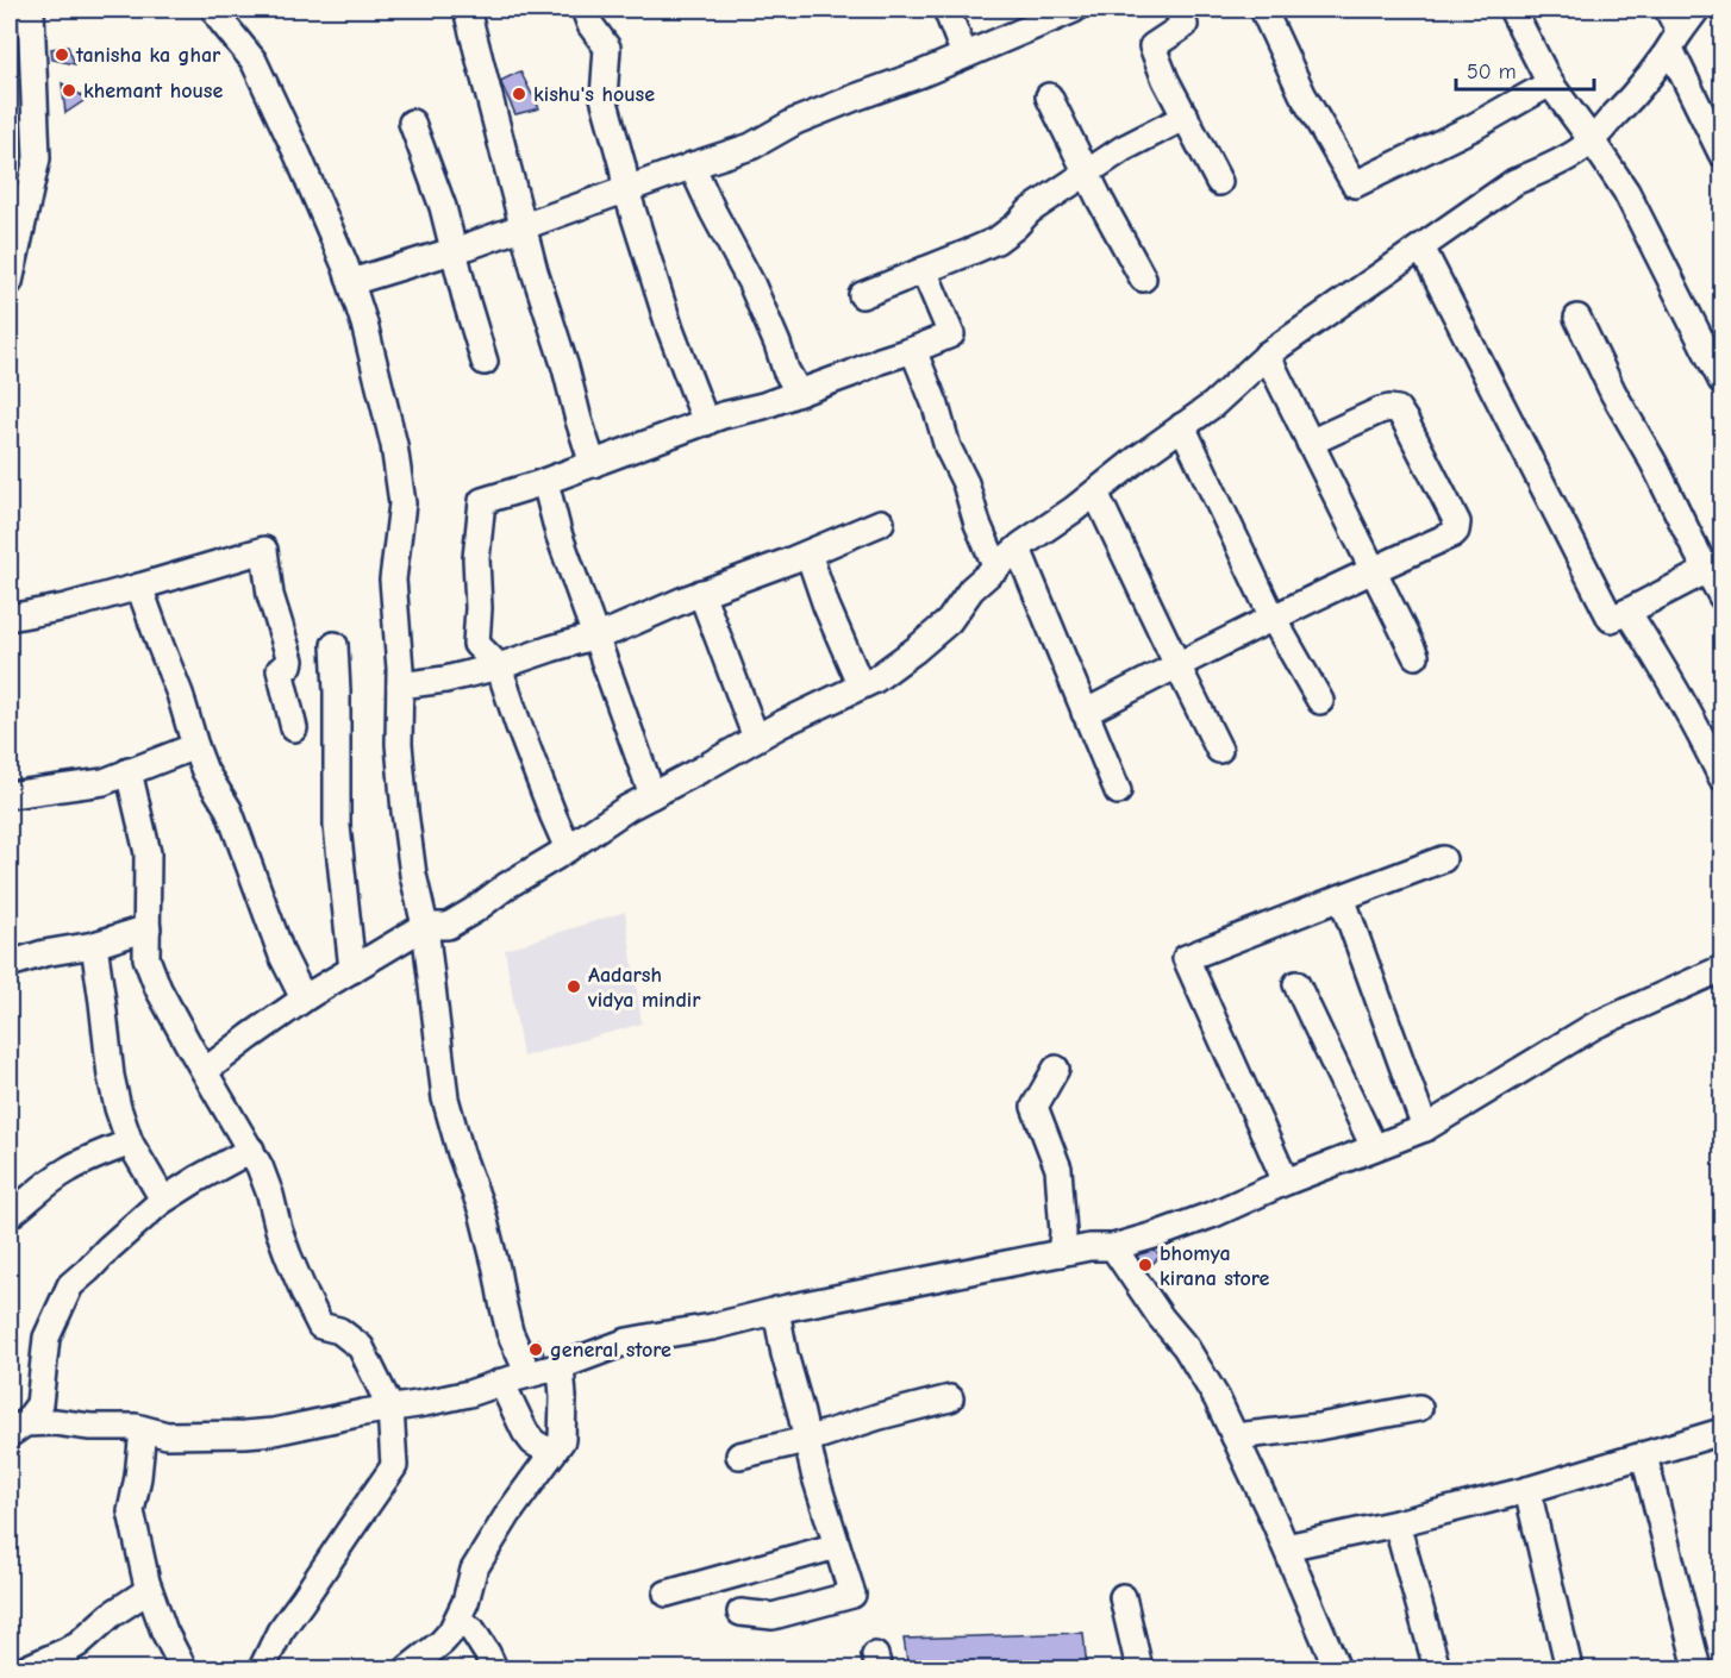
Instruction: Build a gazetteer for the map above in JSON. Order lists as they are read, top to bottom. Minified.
{"places":["tanisha ka ghar","khemant house","kishu's house","Aadarsh vidya mindir","bhomya kirana store","general store"],"scale_bar":"50 m"}
